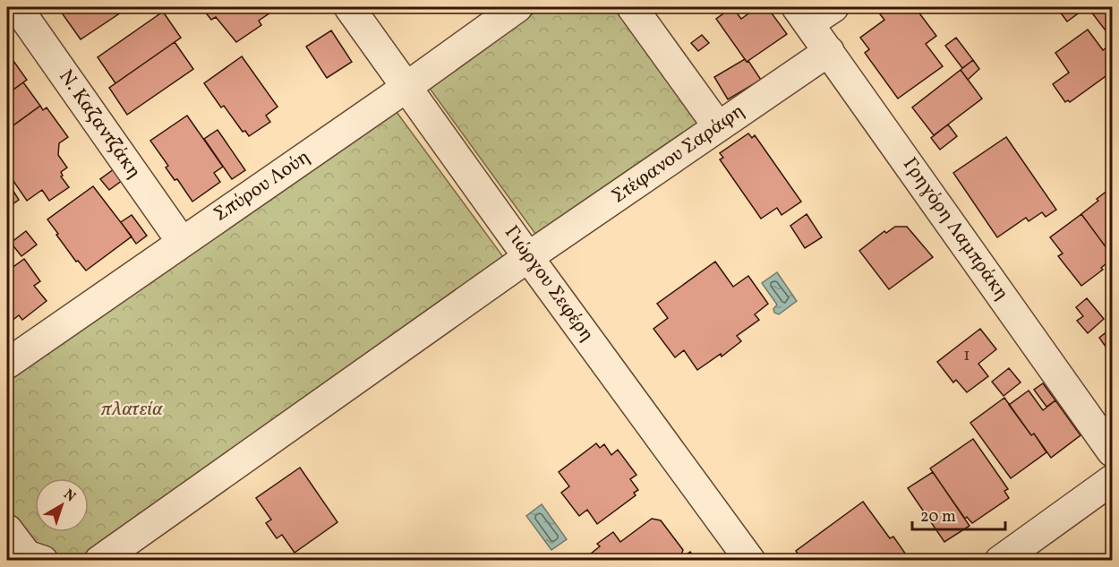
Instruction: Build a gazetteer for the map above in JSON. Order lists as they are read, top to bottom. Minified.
{"streets":{"street":["Ν. Καζαντζάκη","Στέφανου Σαράφη","Σπύρου Λούη","Γρηγόρη Λαμπράκη","Γιώργου Σεφέρη"]},"crossings":[["Ν. Καζαντζάκη","Σπύρου Λούη"],["Στέφανου Σαράφη","Γρηγόρη Λαμπράκη"],["Στέφανου Σαράφη","Γιώργου Σεφέρη"],["Σπύρου Λούη","Γιώργου Σεφέρη"]],"parks":["πλατεία"],"house_numbers":["1"],"scale_bar":"20 m","north":"top right"}
